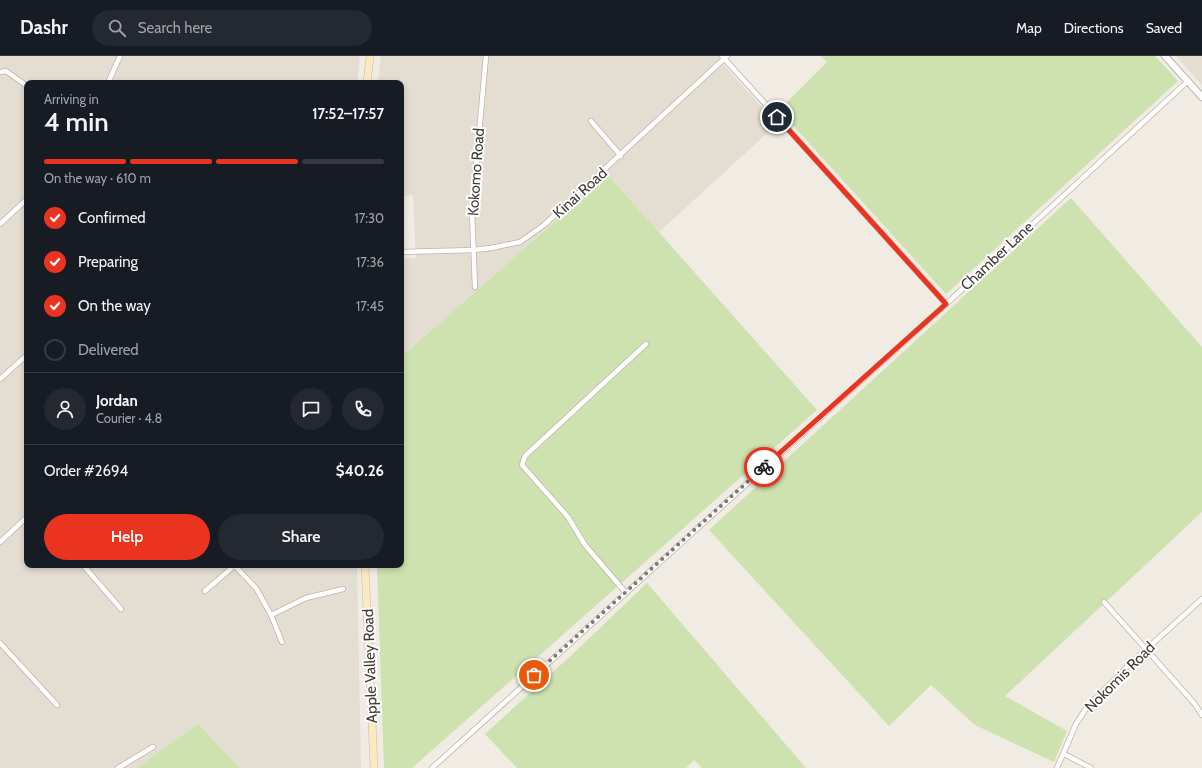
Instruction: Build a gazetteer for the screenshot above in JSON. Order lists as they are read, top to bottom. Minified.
{"streets":{"main road":["Apple Valley Road"],"street":["Kokomo Road","Kinai Road","Chamber Lane","Nokomis Road"]},"crossings":[["Kokomo Road","Kinai Road"]],"page":{"header":"Dashr","search":"Search here","nav":["Map","Directions","Saved"],"heading":["4 min","Arriving in","17:52–17:57"],"panel":["Jordan","Courier · 4.8","Order #2694","$40.26"],"bar":"On the way · 610 m","list":[["Confirmed","17:30"],["Preparing","17:36"],["On the way","17:45"],"Delivered"],"buttons":["Help","Share"]}}
